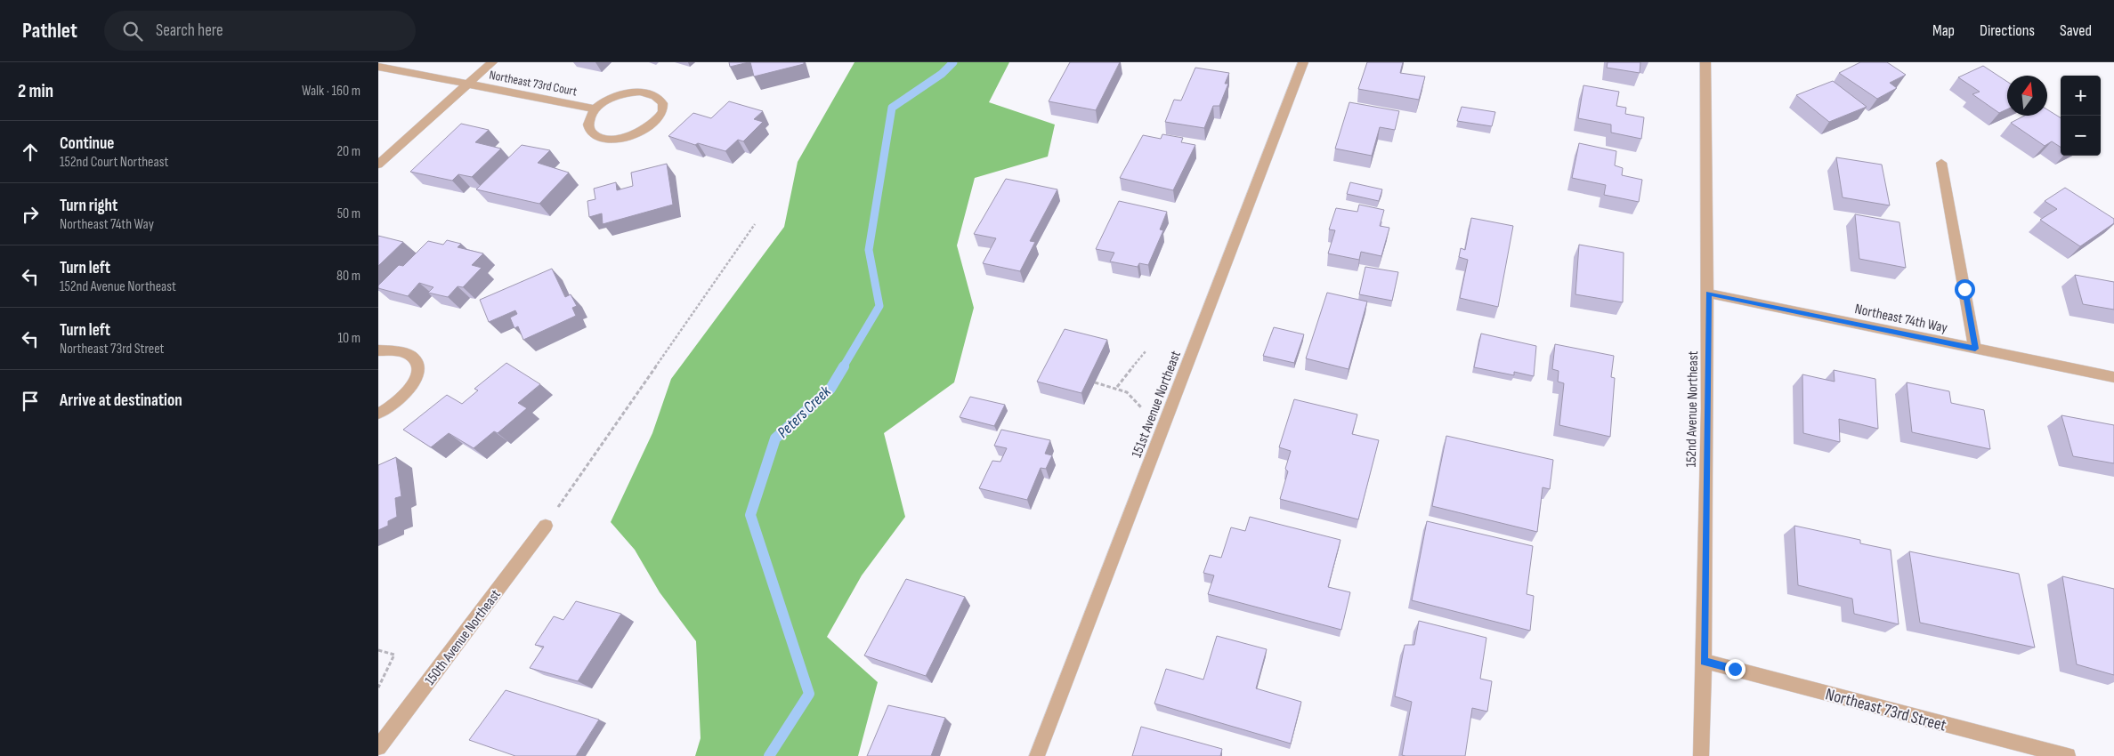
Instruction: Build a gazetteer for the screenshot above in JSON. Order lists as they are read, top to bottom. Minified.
{"streets":{"street":["Northeast 73rd Court","Northeast 74th Way","151st Avenue Northeast","152nd Avenue Northeast","150th Avenue Northeast","Northeast 73rd Street"]},"crossings":[["Northeast 74th Way","152nd Avenue Northeast"],["152nd Avenue Northeast","Northeast 73rd Street"]],"water":["Peters Creek"],"north":"top","page":{"header":"Pathlet","search":"Search here","nav":["Map","Directions","Saved"],"heading":["2 min","Walk · 160 m"],"map_buttons":["+","−"],"list":[["Continue","152nd Court Northeast","20 m"],["Turn right","Northeast 74th Way","50 m"],["Turn left","152nd Avenue Northeast","80 m"],["Turn left","Northeast 73rd Street","10 m"],"Arrive at destination"]}}
